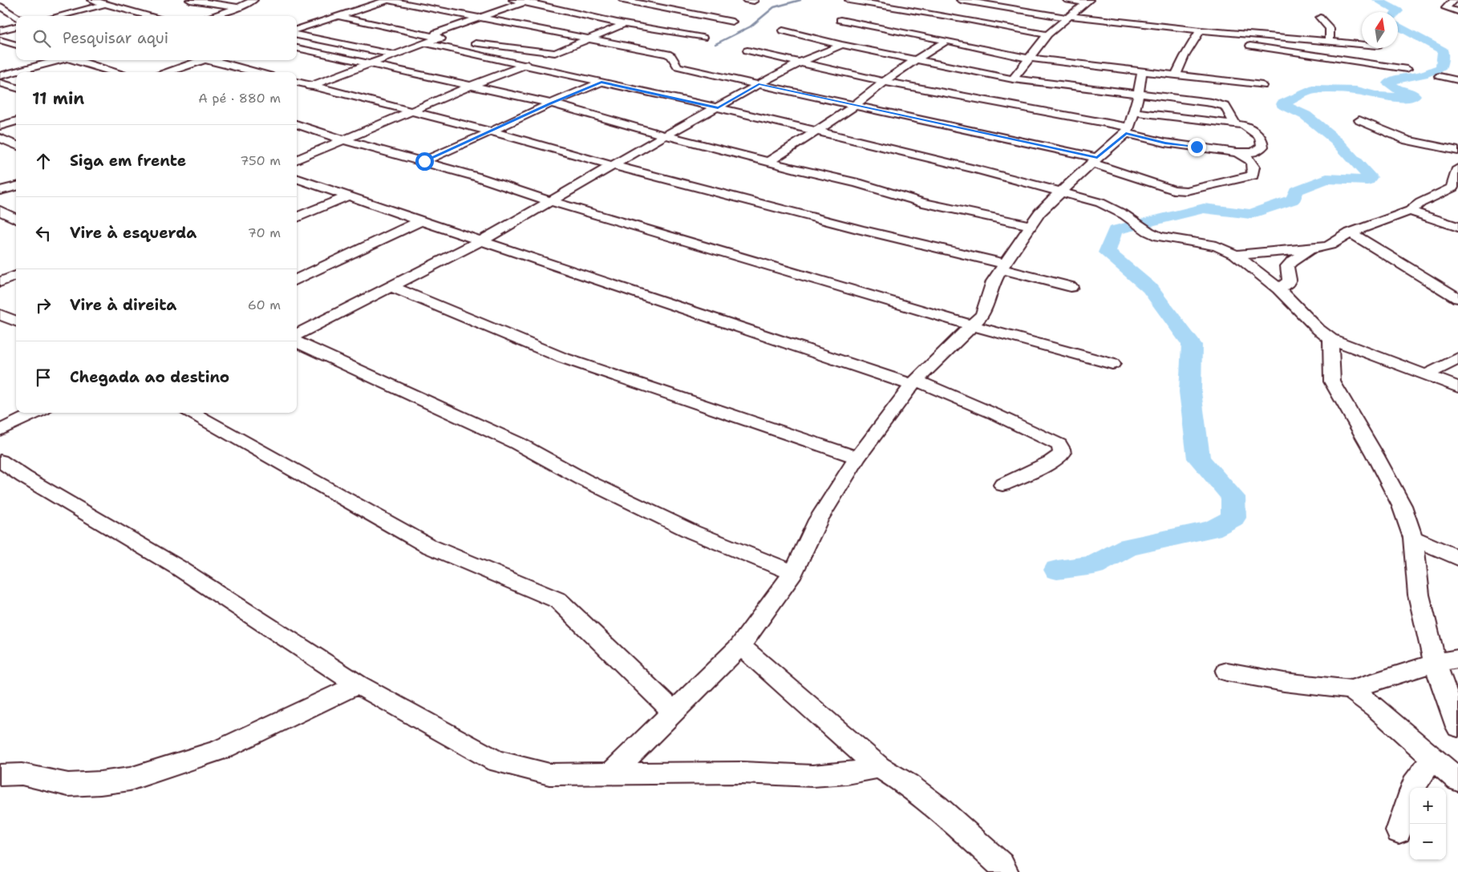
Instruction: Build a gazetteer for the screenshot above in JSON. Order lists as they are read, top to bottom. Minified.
{"north":"top","page":{"search":"Pesquisar aqui","heading":["11 min","A pé · 880 m"],"list":[["Siga em frente","750 m"],["Vire à esquerda","70 m"],["Vire à direita","60 m"],"Chegada ao destino"],"map_buttons":["+","−"]}}
